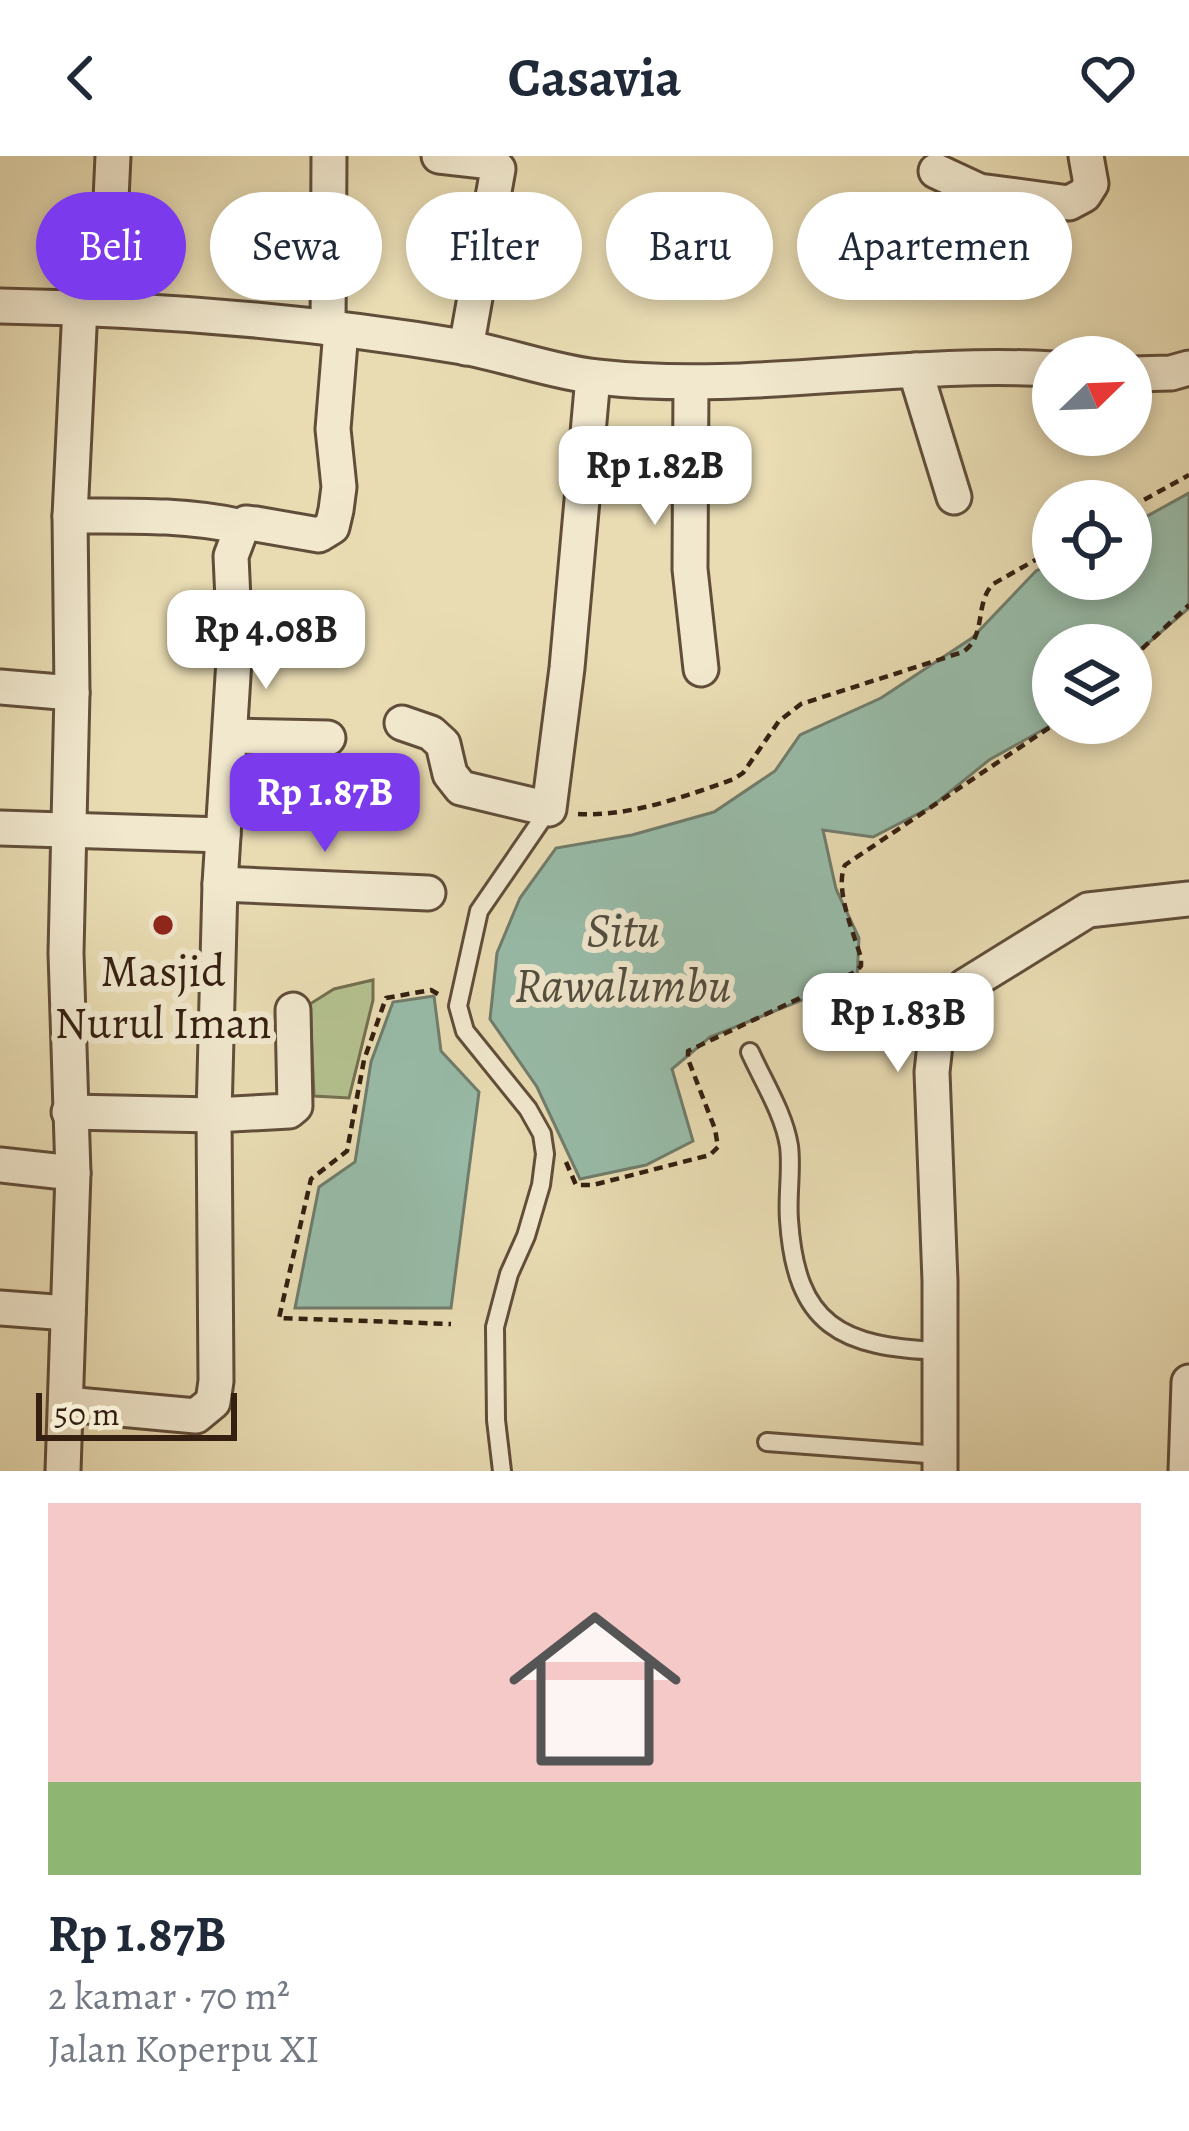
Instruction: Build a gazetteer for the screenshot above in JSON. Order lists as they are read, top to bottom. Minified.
{"water":["Situ Rawalumbu"],"places":["Masjid Nurul Iman"],"scale_bar":"50 m","north":"top right","page":{"header":"Casavia","chip":["Beli","Sewa","Filter","Baru","Apartemen"],"price":["Rp 1.82B","Rp 4.08B","Rp 1.87B","Rp 1.83B"],"scale":"50 m","list":[{"name":"Rp 1.87B","note":"2 kamar · 70 m² · Jalan Koperpu XI"}]}}
